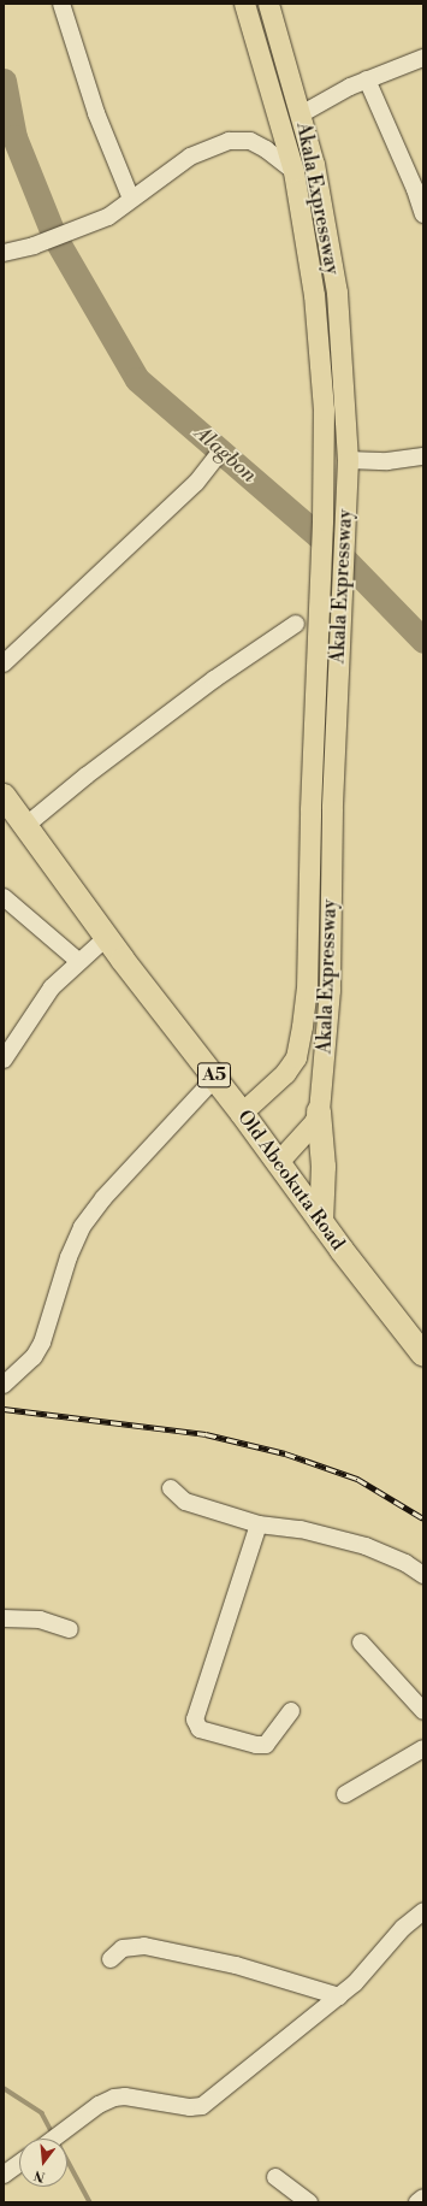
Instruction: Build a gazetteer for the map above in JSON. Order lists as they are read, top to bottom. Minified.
{"streets":{"highway":["A5","Old Abeokuta Road"],"main road":["Akala Expressway"]},"crossings":[["Akala Expressway","Old Abeokuta Road"]],"water":["Alagbon"],"north":"bottom"}
